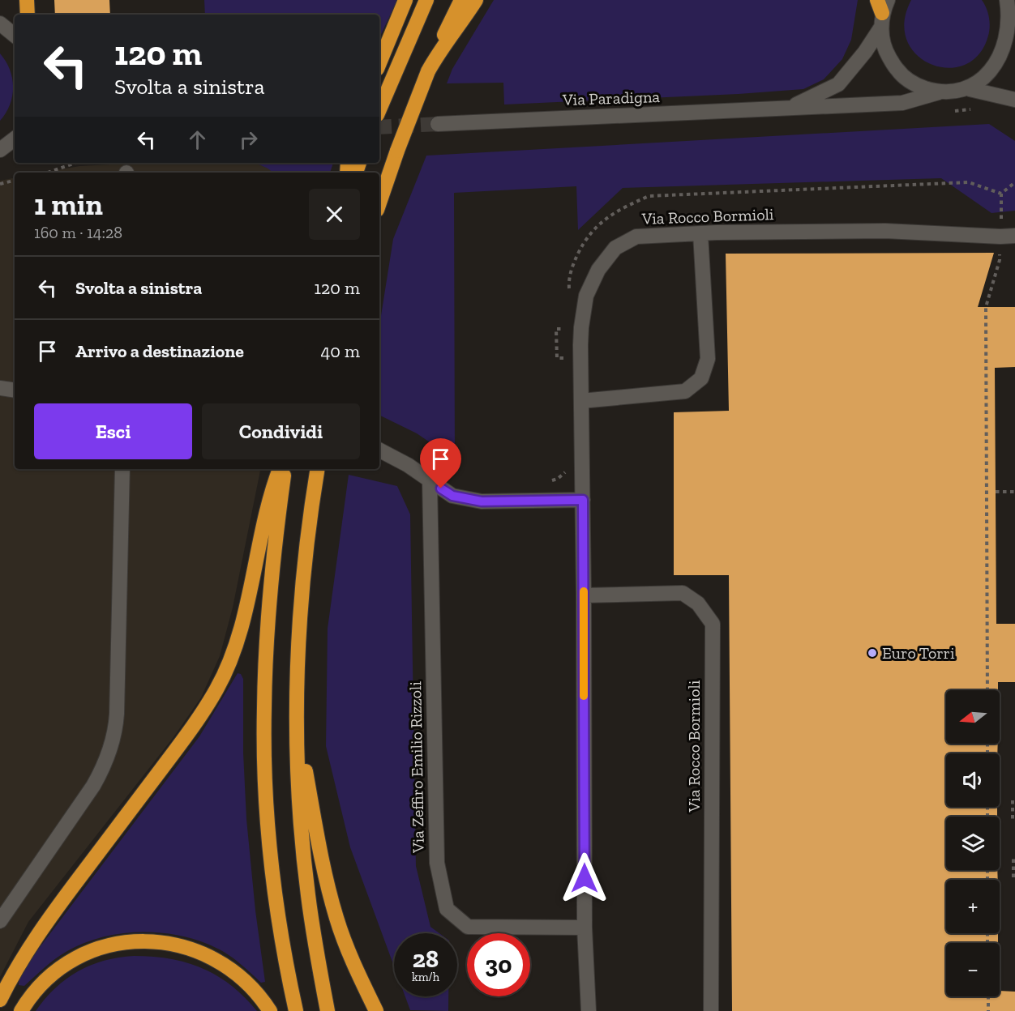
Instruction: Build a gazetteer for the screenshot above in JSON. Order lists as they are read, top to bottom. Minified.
{"streets":{"street":["Via Paradigna","Via Rocco Bormioli","Via Zeffiro Emilio Rizzoli"]},"crossings":[["Via Rocco Bormioli","Via Zeffiro Emilio Rizzoli"]],"places":["Euro Torri"],"north":"left","page":{"turn":["120 m","Svolta a sinistra"],"heading":["1 min","160 m · 14:28"],"list":[{"name":"Svolta a sinistra","value":"120 m"},{"name":"Arrivo a destinazione","value":"40 m"}],"buttons":["Esci","Condividi"],"map_buttons":["+","−"],"speed":"28 km/h","limit":"30"}}
